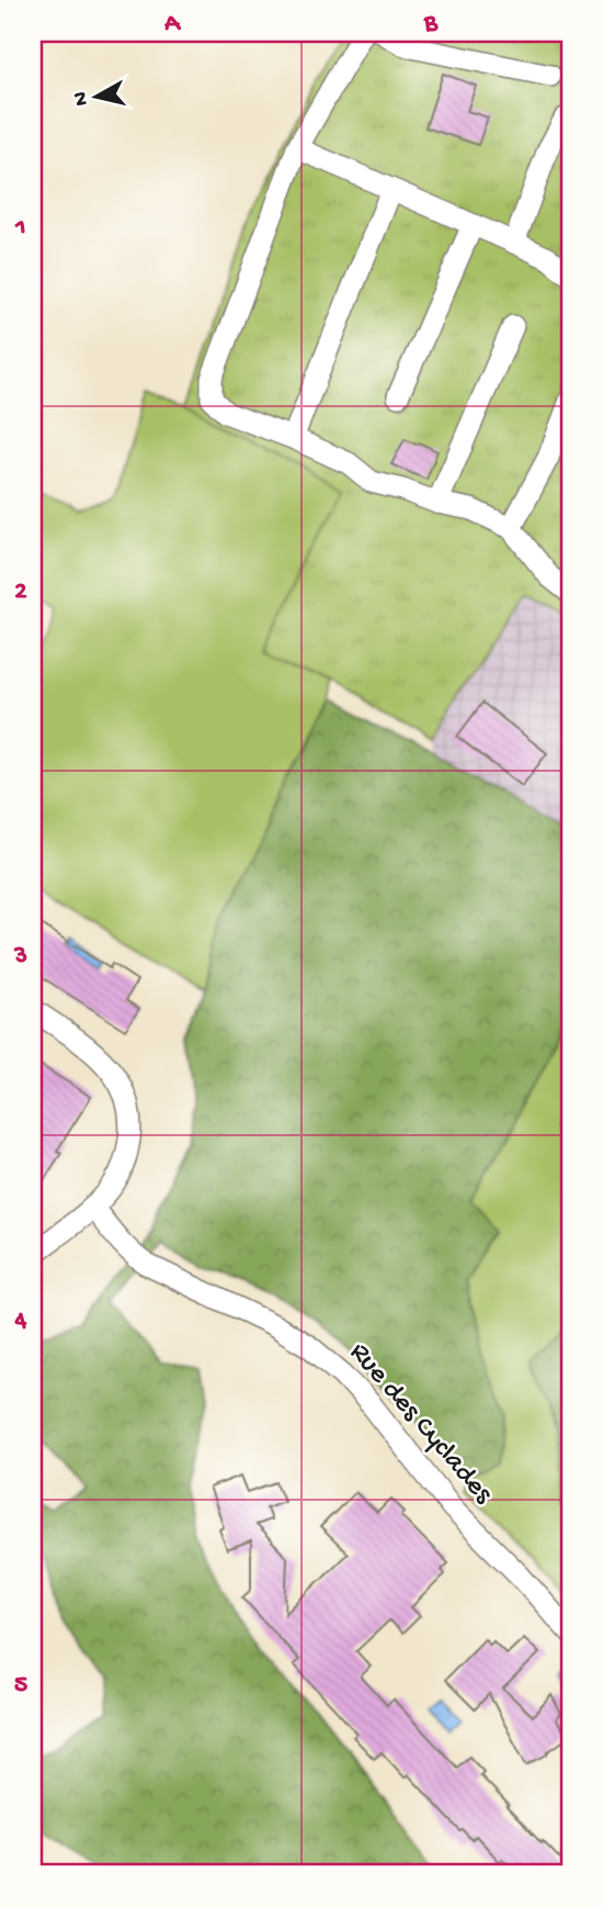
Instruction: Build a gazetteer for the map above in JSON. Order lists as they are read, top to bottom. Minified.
{"streets":{"street":["Rue des Cyclades"]},"north":"left","grid":{"columns":["A","B"],"rows":["1","2","3","4","5"]}}
